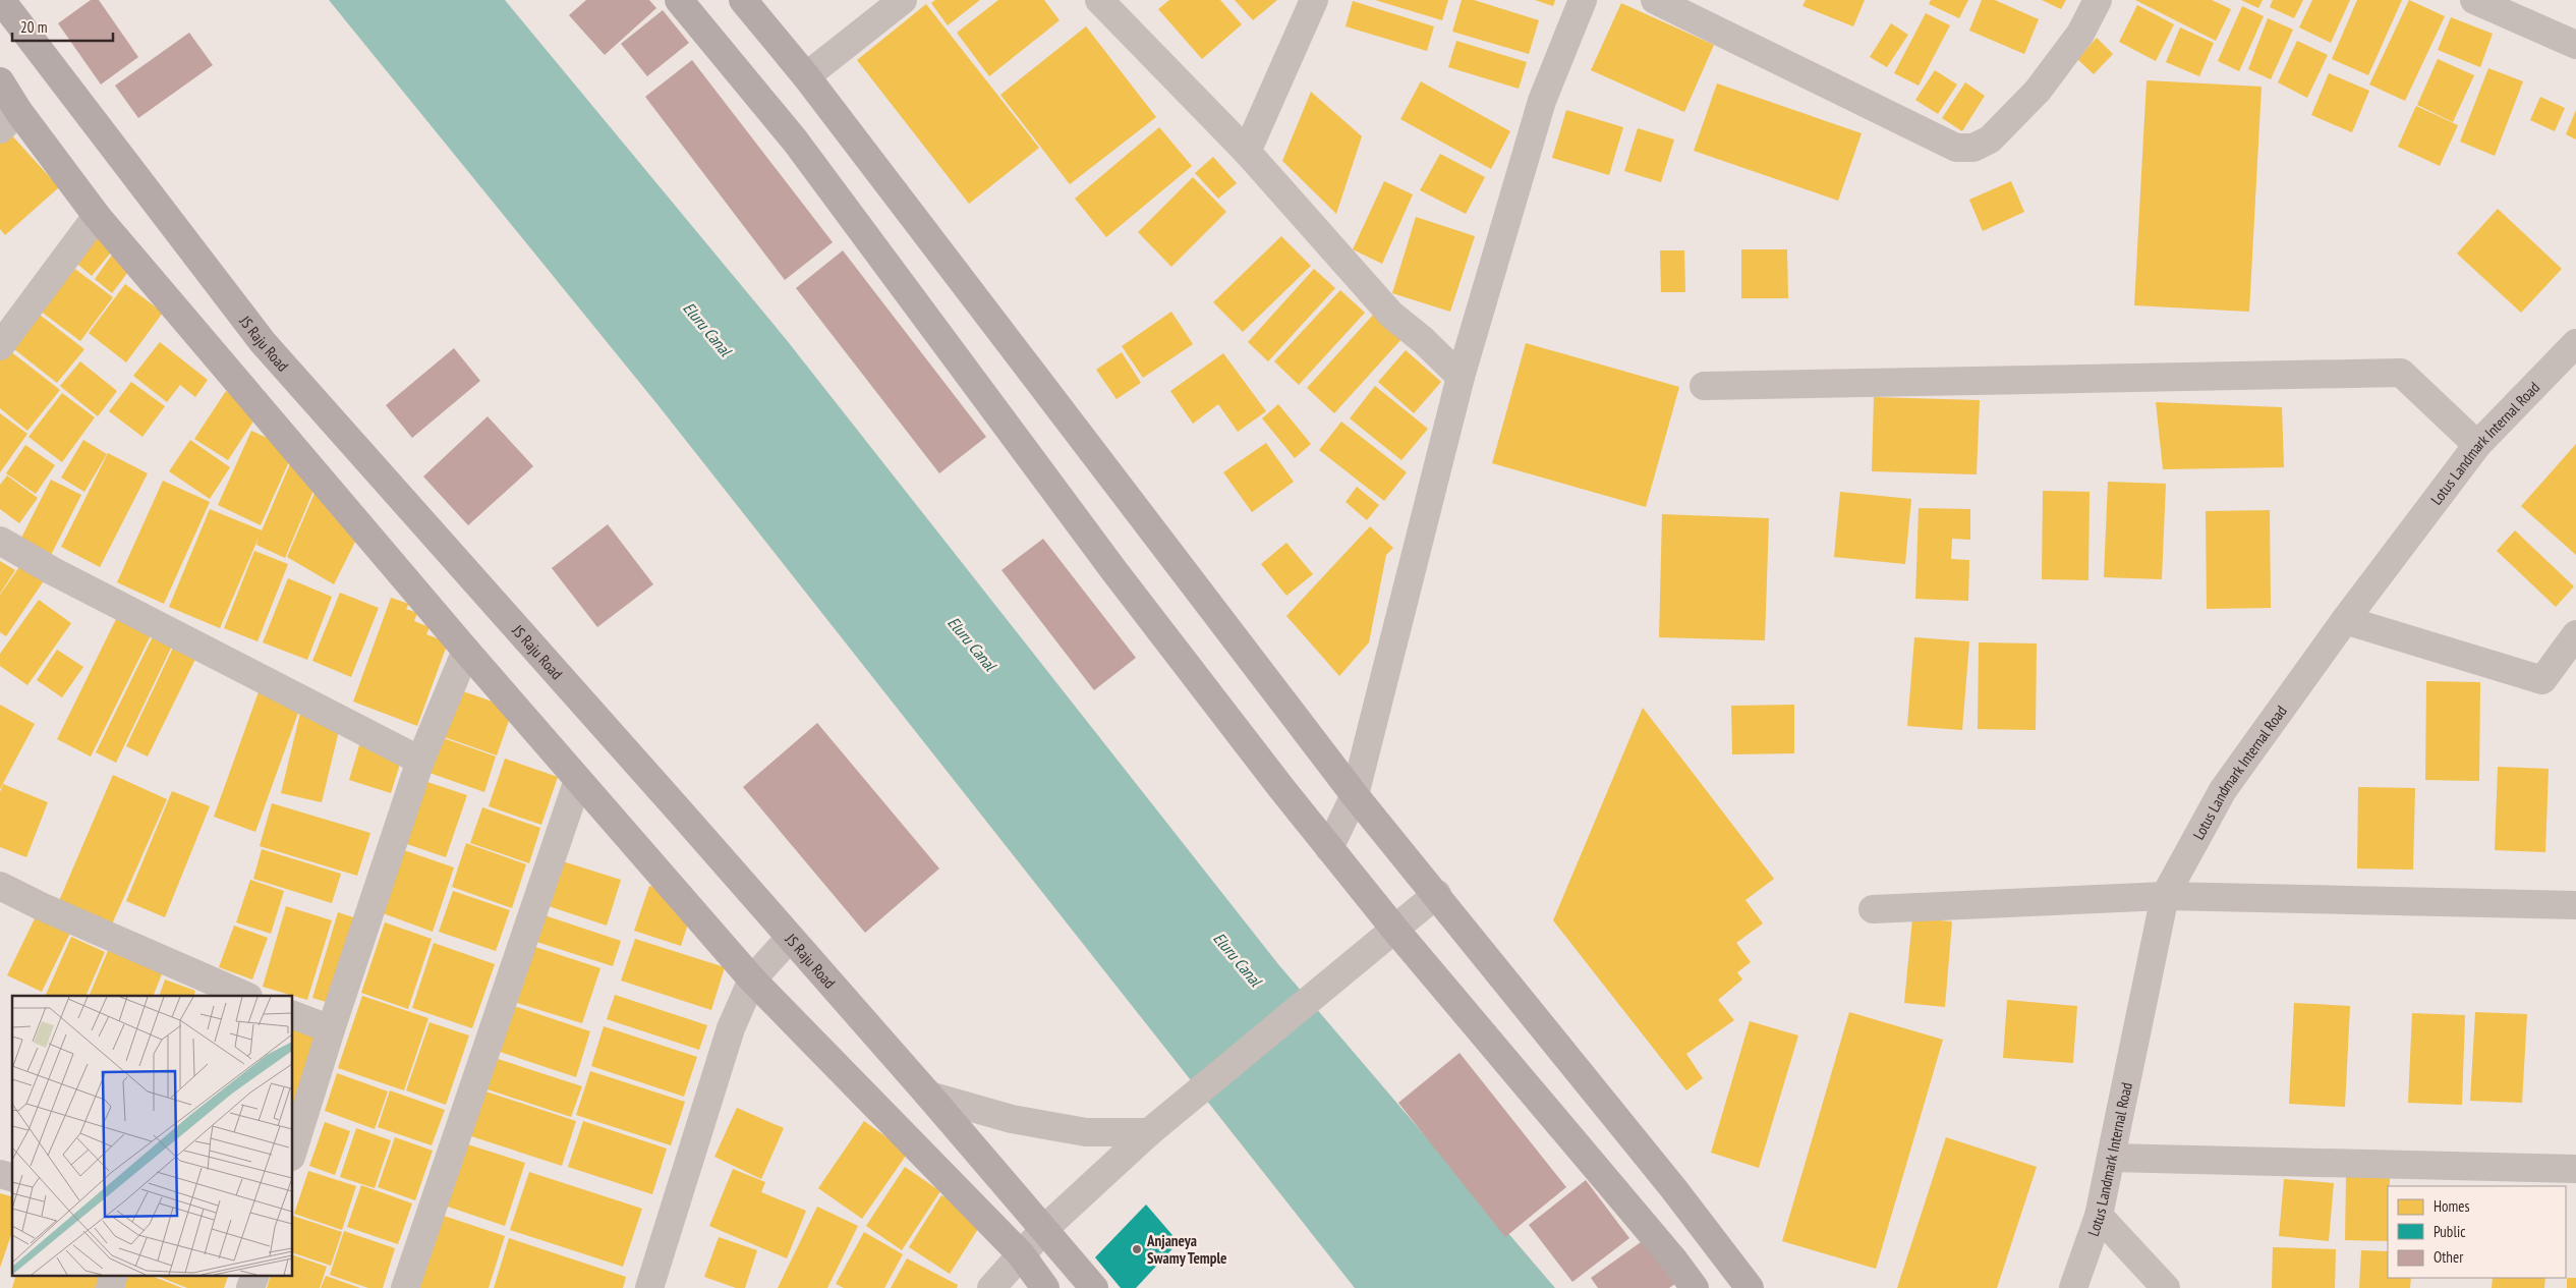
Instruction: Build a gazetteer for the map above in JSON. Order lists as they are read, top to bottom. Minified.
{"streets":{"main road":["JS Raju Road"],"street":["Lotus Landmark Internal Road"]},"water":["Eluru Canal"],"places":["Anjaneya Swamy Temple"],"legend":["Homes","Public","Other"],"scale_bar":"20 m"}
